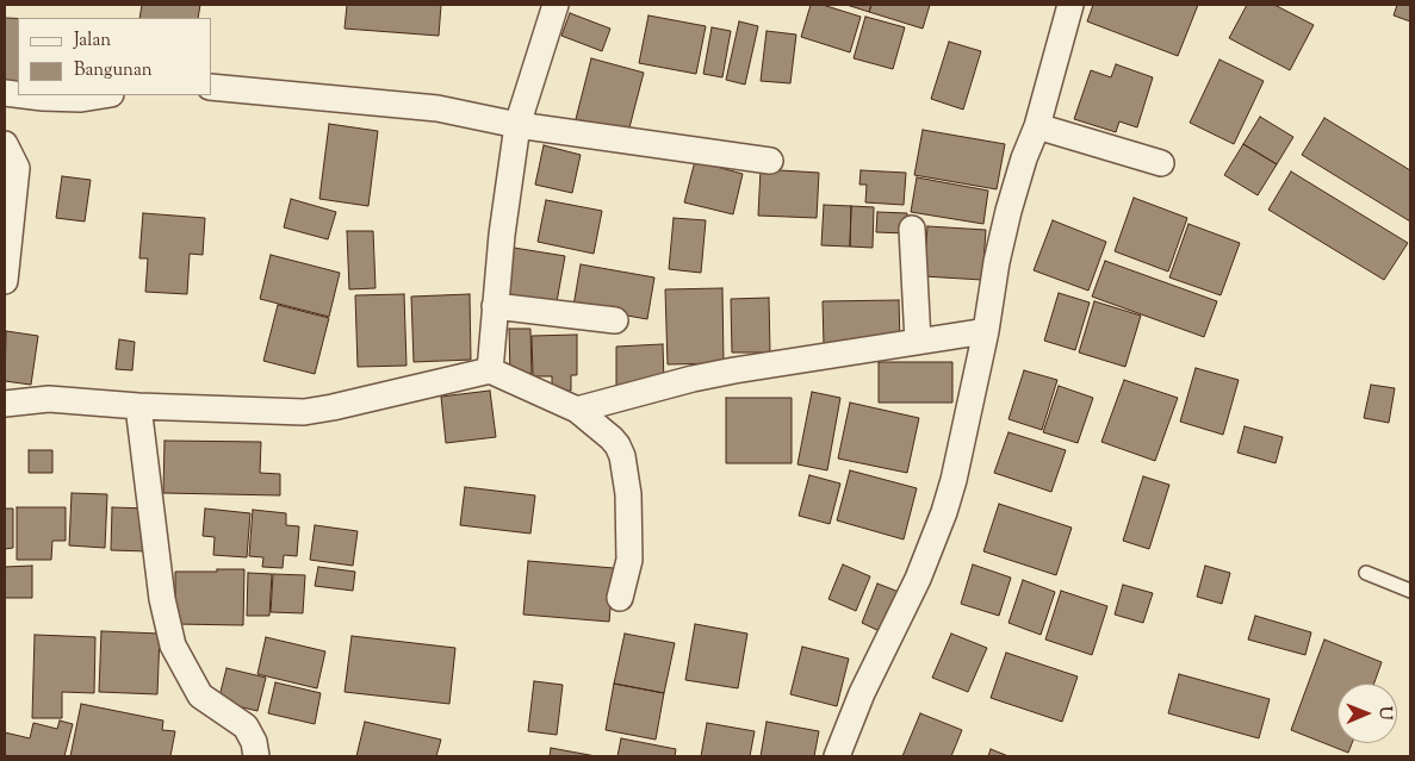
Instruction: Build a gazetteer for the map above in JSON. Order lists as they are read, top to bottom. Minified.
{"legend":["Jalan","Bangunan"],"north":"right"}
